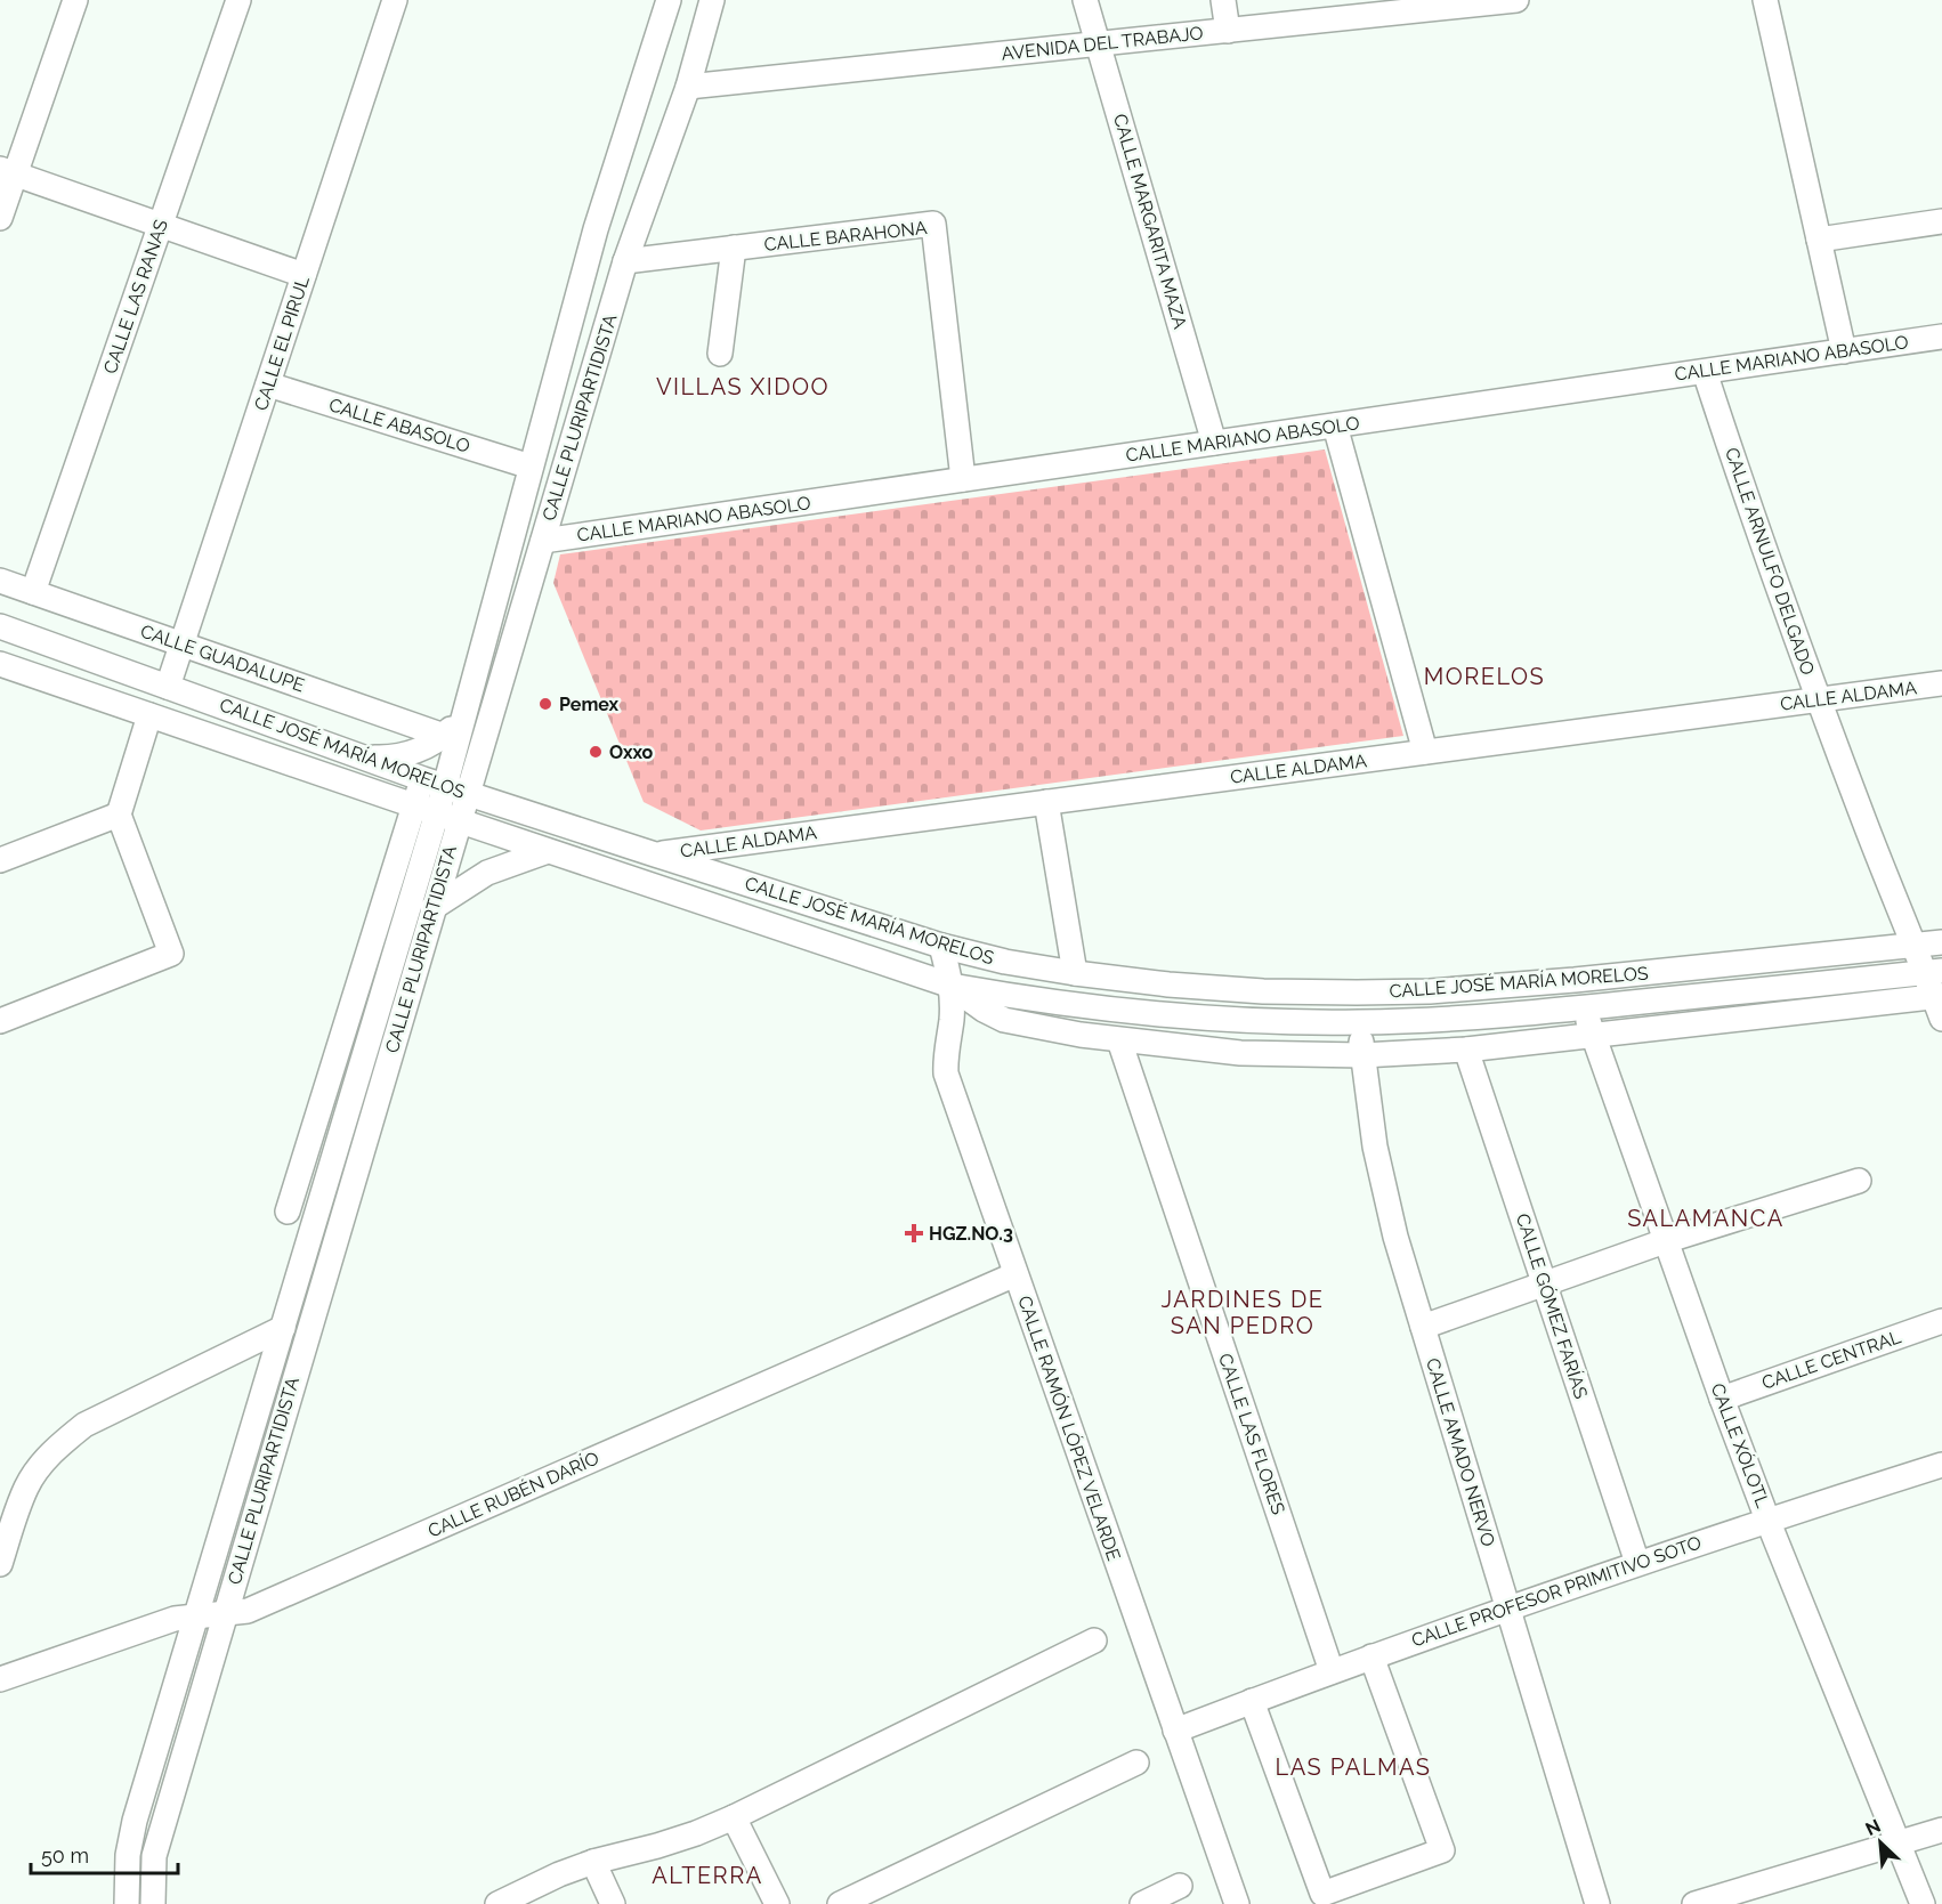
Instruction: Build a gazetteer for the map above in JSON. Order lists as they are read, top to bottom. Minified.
{"streets":{"street":["AVENIDA DEL TRABAJO","CALLE MARGARITA MAZA","CALLE BARAHONA","CALLE LAS RANAS","CALLE EL PIRUL","CALLE MARIANO ABASOLO","CALLE PLURIPARTIDISTA","CALLE ABASOLO","CALLE ARNULFO DELGADO","CALLE GUADALUPE","CALLE ALDAMA","CALLE JOSÉ MARÍA MORELOS","CALLE GÓMEZ FARÍAS","CALLE CENTRAL","CALLE RAMÓN LÓPEZ VELARDE","CALLE LAS FLORES","CALLE XÓLOTL","CALLE AMADO NERVO","CALLE RUBÉN DARÍO","CALLE PROFESOR PRIMITIVO SOTO"]},"crossings":[["AVENIDA DEL TRABAJO","CALLE MARGARITA MAZA"],["AVENIDA DEL TRABAJO","CALLE PLURIPARTIDISTA"],["CALLE MARGARITA MAZA","CALLE MARIANO ABASOLO"],["CALLE BARAHONA","CALLE MARIANO ABASOLO"],["CALLE BARAHONA","CALLE PLURIPARTIDISTA"],["CALLE LAS RANAS","CALLE GUADALUPE"],["CALLE EL PIRUL","CALLE ABASOLO"],["CALLE EL PIRUL","CALLE GUADALUPE"],["CALLE EL PIRUL","CALLE JOSÉ MARÍA MORELOS"],["CALLE MARIANO ABASOLO","CALLE PLURIPARTIDISTA"],["CALLE MARIANO ABASOLO","CALLE ARNULFO DELGADO"],["CALLE PLURIPARTIDISTA","CALLE ABASOLO"],["CALLE PLURIPARTIDISTA","CALLE JOSÉ MARÍA MORELOS"],["CALLE PLURIPARTIDISTA","CALLE RUBÉN DARÍO"],["CALLE ARNULFO DELGADO","CALLE ALDAMA"],["CALLE ARNULFO DELGADO","CALLE JOSÉ MARÍA MORELOS"],["CALLE ALDAMA","CALLE JOSÉ MARÍA MORELOS"],["CALLE JOSÉ MARÍA MORELOS","CALLE RAMÓN LÓPEZ VELARDE"],["CALLE JOSÉ MARÍA MORELOS","CALLE XÓLOTL"],["CALLE JOSÉ MARÍA MORELOS","CALLE AMADO NERVO"],["CALLE GÓMEZ FARÍAS","CALLE PROFESOR PRIMITIVO SOTO"],["CALLE CENTRAL","CALLE XÓLOTL"],["CALLE RAMÓN LÓPEZ VELARDE","CALLE RUBÉN DARÍO"],["CALLE RAMÓN LÓPEZ VELARDE","CALLE PROFESOR PRIMITIVO SOTO"],["CALLE LAS FLORES","CALLE PROFESOR PRIMITIVO SOTO"],["CALLE XÓLOTL","CALLE PROFESOR PRIMITIVO SOTO"],["CALLE AMADO NERVO","CALLE PROFESOR PRIMITIVO SOTO"]],"districts":["VILLAS XIDOO","MORELOS","SALAMANCA","JARDINES DE SAN PEDRO","LAS PALMAS","ALTERRA"],"places":{"other":["Pemex","Oxxo"],"health":["HGZ.NO.3"]},"scale_bar":"50 m","north":"top left"}
